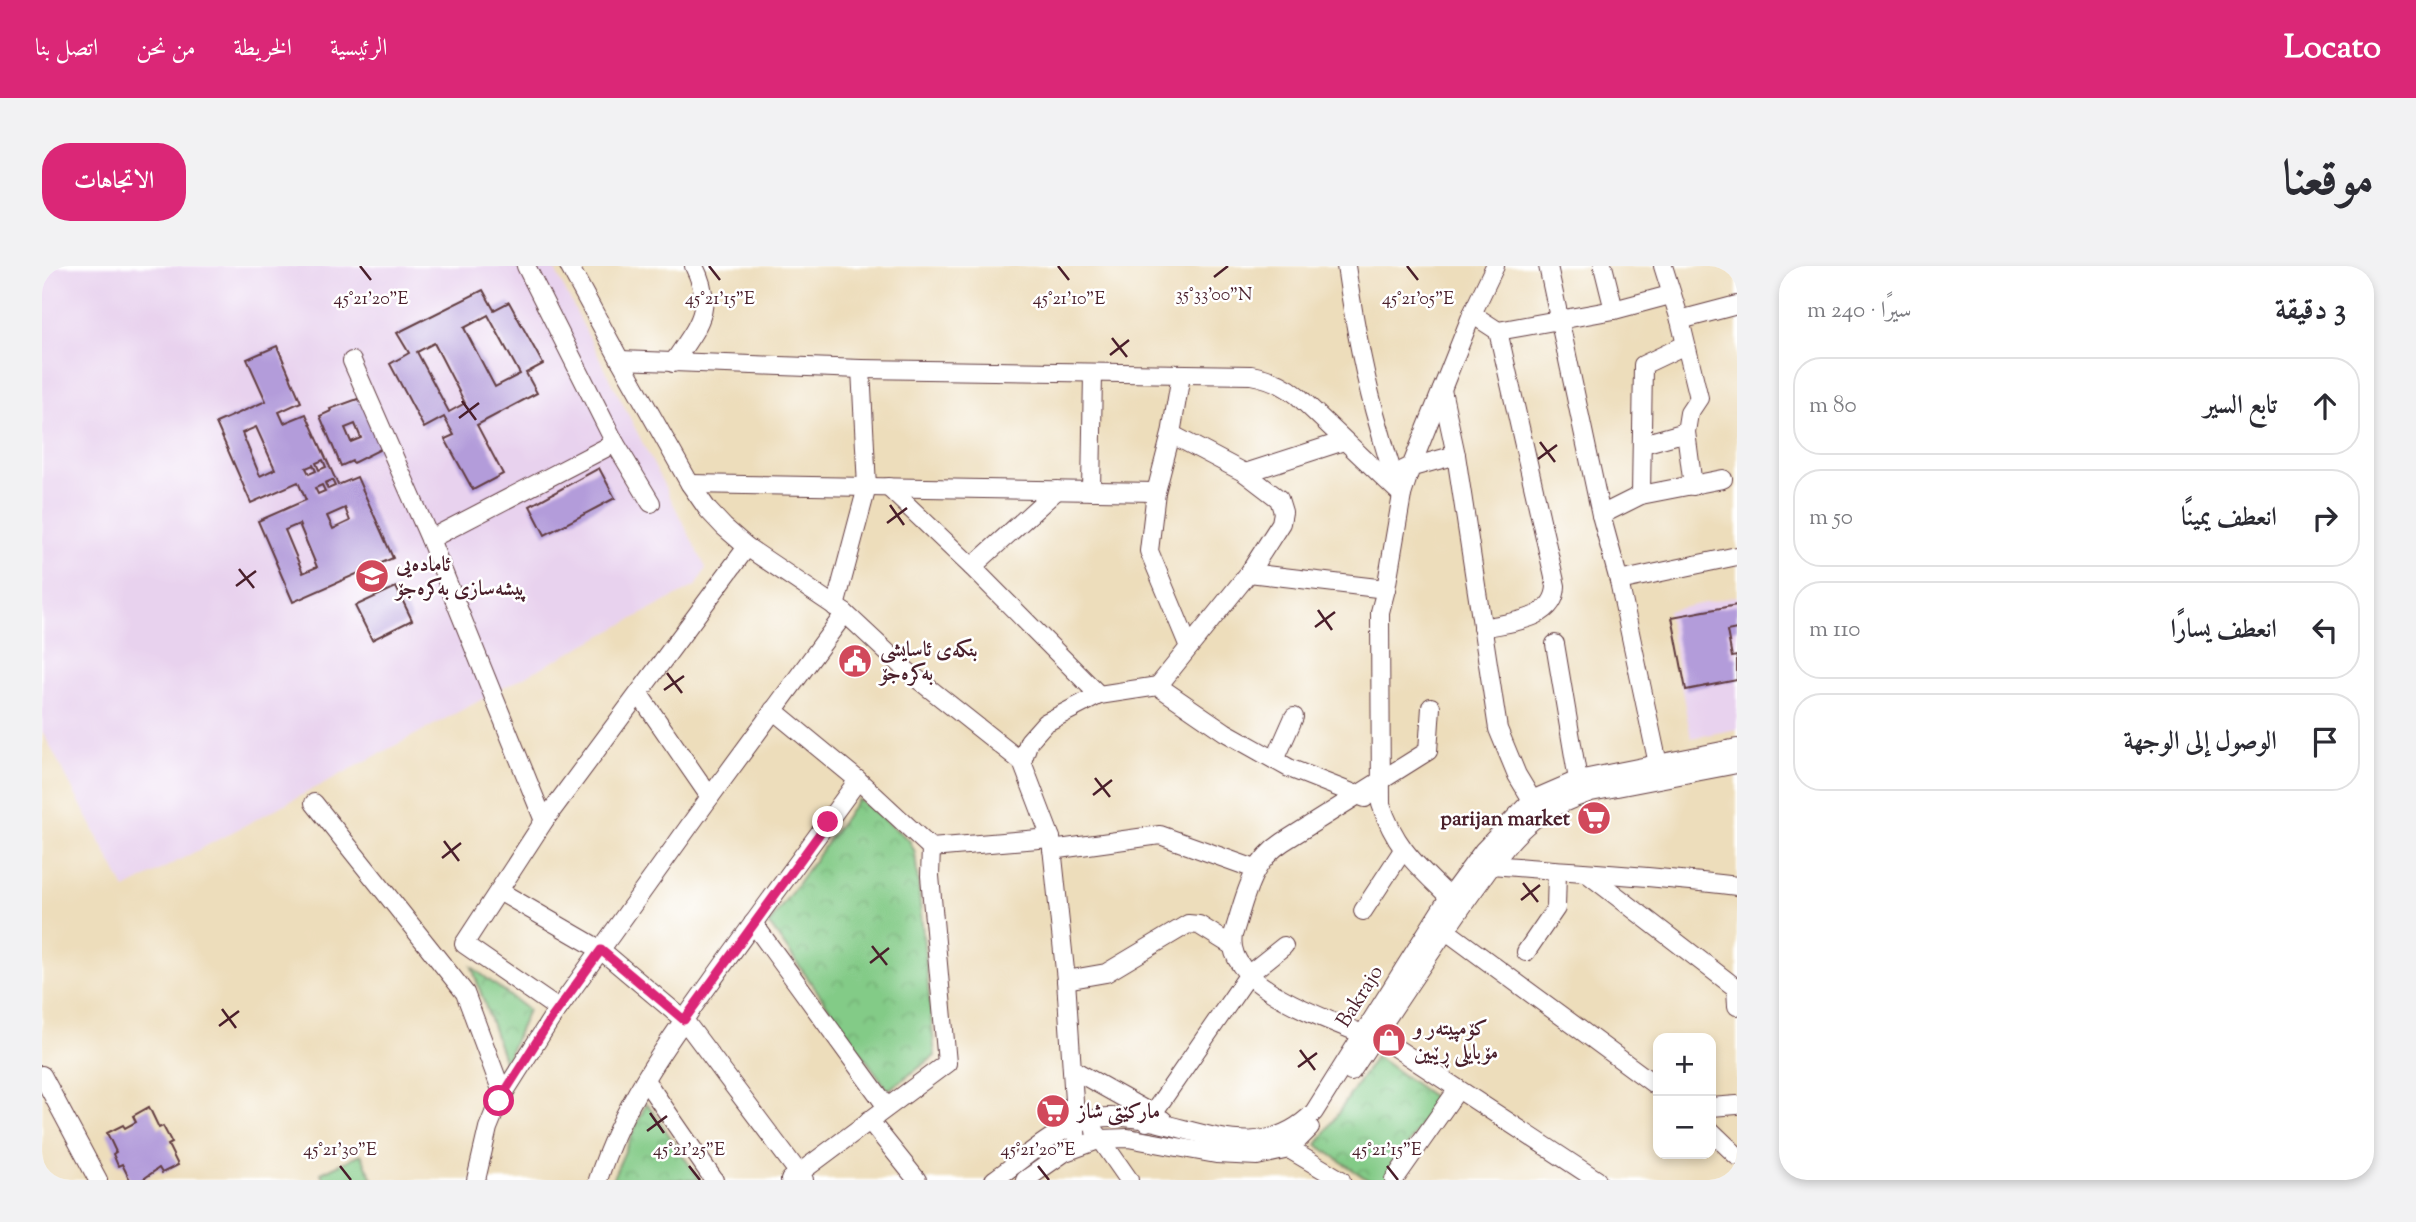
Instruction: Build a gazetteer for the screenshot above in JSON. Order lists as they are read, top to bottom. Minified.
{"streets":{"street":["Bakrajo"]},"places":{"school or university":["ئامادەیی پیشەسازی بەکرەجۆ"],"public building":["بنکەی ئاسایشی بەکرەجۆ"],"supermarket":["parijan market","مارکێتی شاز"],"shop":["کۆمپیتەر و مۆبایلی ڕێبین"]},"page":{"header":"Locato","nav":["الرئيسية","الخريطة","من نحن","اتصل بنا"],"title":"موقعنا","buttons":"الاتجاهات","heading":["3 دقيقة","سيرًا · 240 m"],"list":[["تابع السير","80 m"],["انعطف يمينًا","50 m"],["انعطف يسارًا","110 m"],"الوصول إلى الوجهة"],"map_buttons":["+","−"]},"coordinates":["35°33'00\"N","45°21'20\"E","45°21'15\"E","45°21'10\"E","45°21'05\"E","45°21'30\"E","45°21'25\"E"]}
